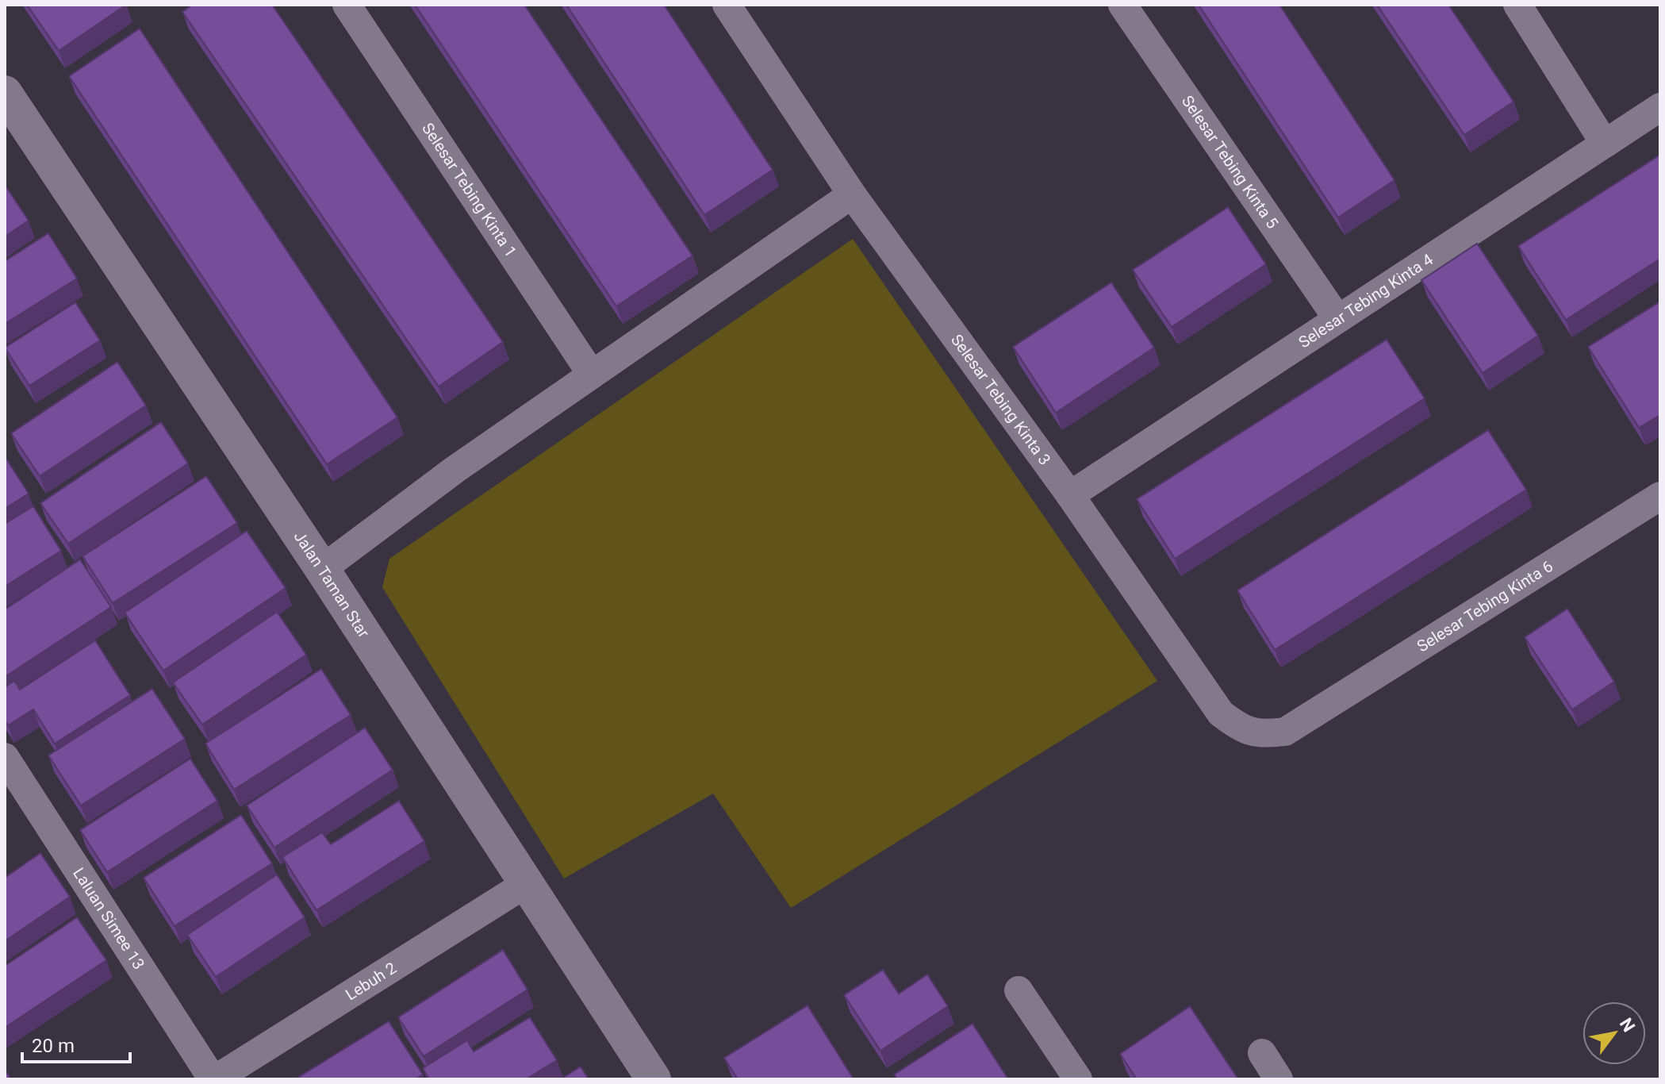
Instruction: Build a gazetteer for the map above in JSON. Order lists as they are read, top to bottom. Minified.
{"streets":{"street":["Selesar Tebing Kinta 5","Selesar Tebing Kinta 1","Selesar Tebing Kinta 4","Selesar Tebing Kinta 3","Jalan Taman Star","Selesar Tebing Kinta 6","Laluan Simee 13","Lebuh 2"]},"crossings":[["Selesar Tebing Kinta 5","Selesar Tebing Kinta 4"],["Selesar Tebing Kinta 4","Selesar Tebing Kinta 3"],["Selesar Tebing Kinta 3","Selesar Tebing Kinta 6"],["Jalan Taman Star","Lebuh 2"],["Laluan Simee 13","Lebuh 2"]],"scale_bar":"20 m","north":"top right"}
